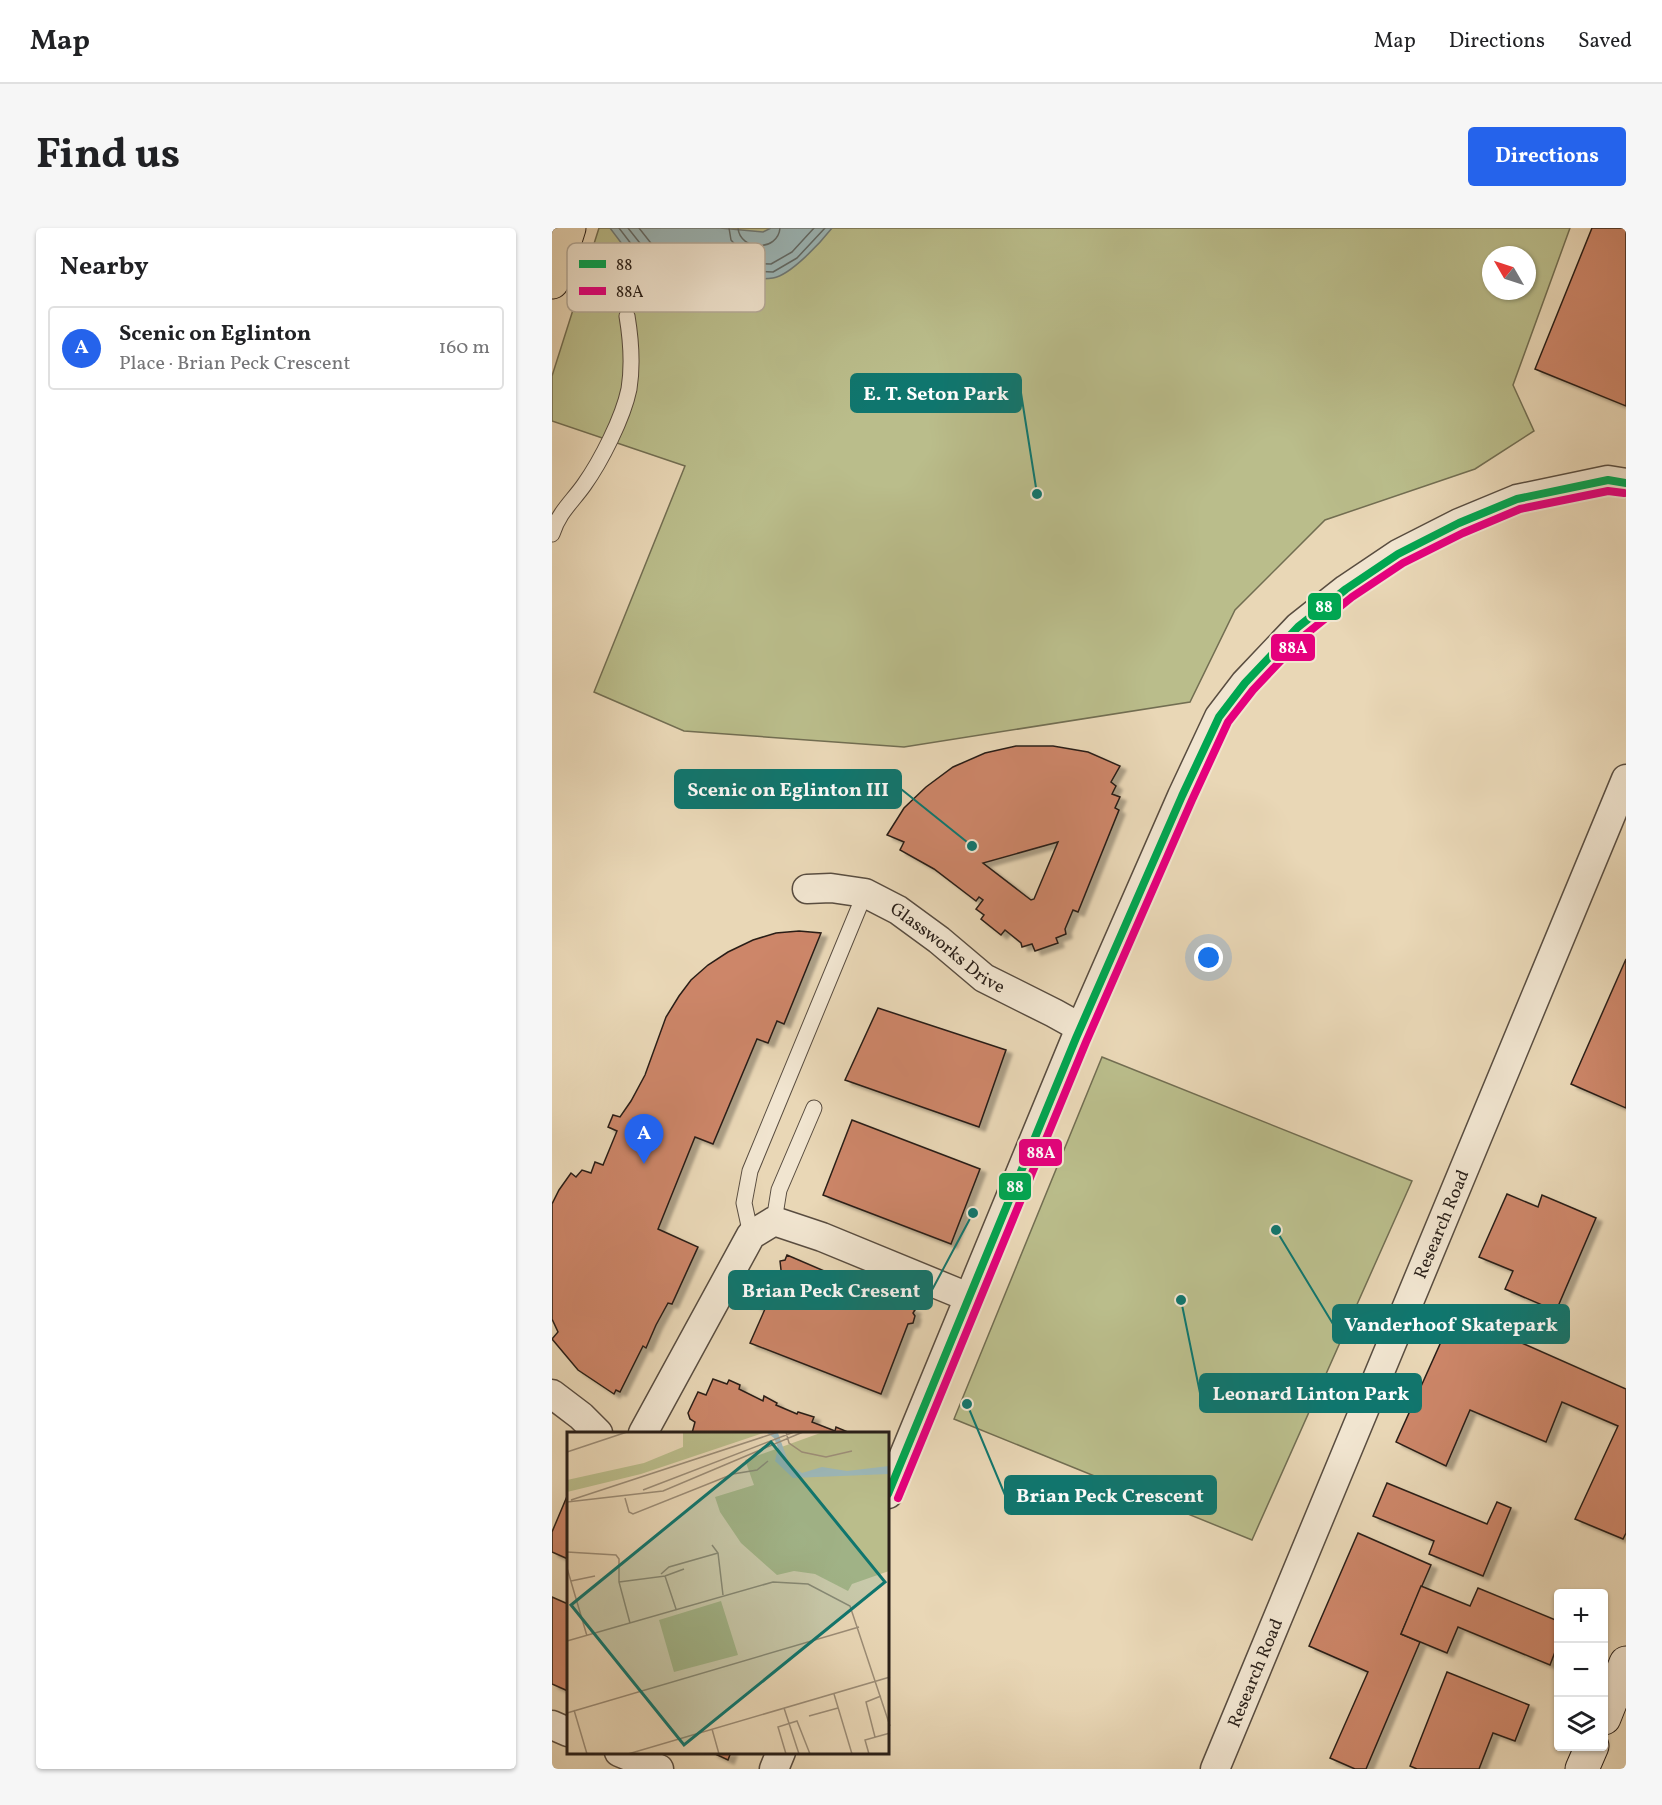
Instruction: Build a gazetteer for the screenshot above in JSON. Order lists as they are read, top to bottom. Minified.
{"streets":{"street":["Glassworks Drive","Research Road"]},"places":["E. T. Seton Park","Scenic on Eglinton III","Brian Peck Cresent","Vanderhoof Skatepark","Leonard Linton Park","Brian Peck Crescent"],"lines":["transit line 88","transit line 88A"],"legend":["88","88A"],"north":"top left","page":{"header":"Map","nav":["Map","Directions","Saved"],"title":"Find us","buttons":"Directions","heading":"Nearby","list":[{"mark":"A","name":"Scenic on Eglinton","note":"Place · Brian Peck Crescent","value":"160 m"}],"pins":"A","map_buttons":["+","−"]}}
